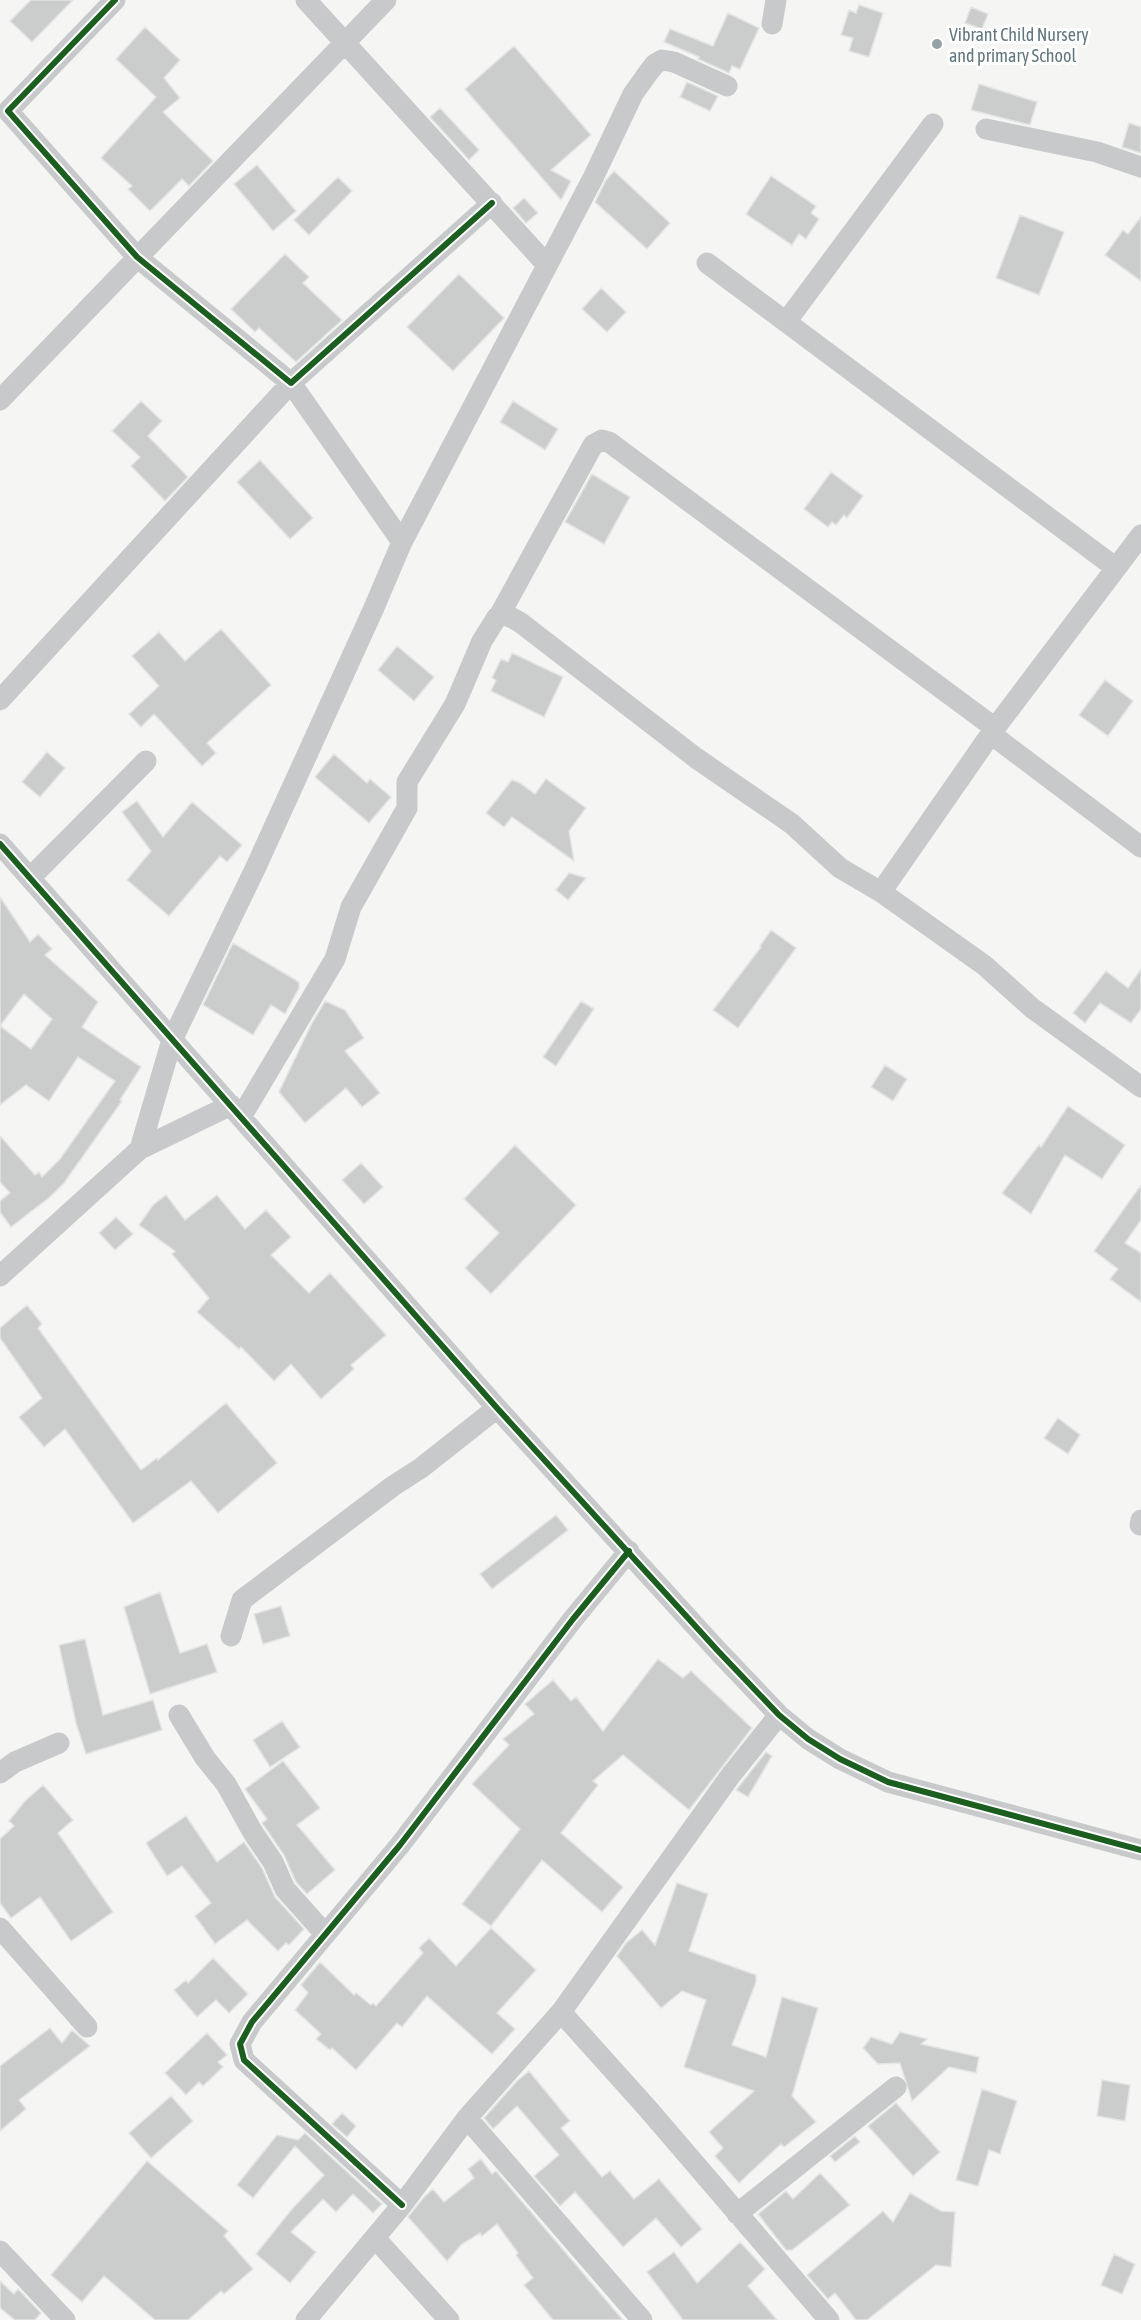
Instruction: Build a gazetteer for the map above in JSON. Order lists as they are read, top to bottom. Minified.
{"places":["Vibrant Child Nursery and primary School"]}
